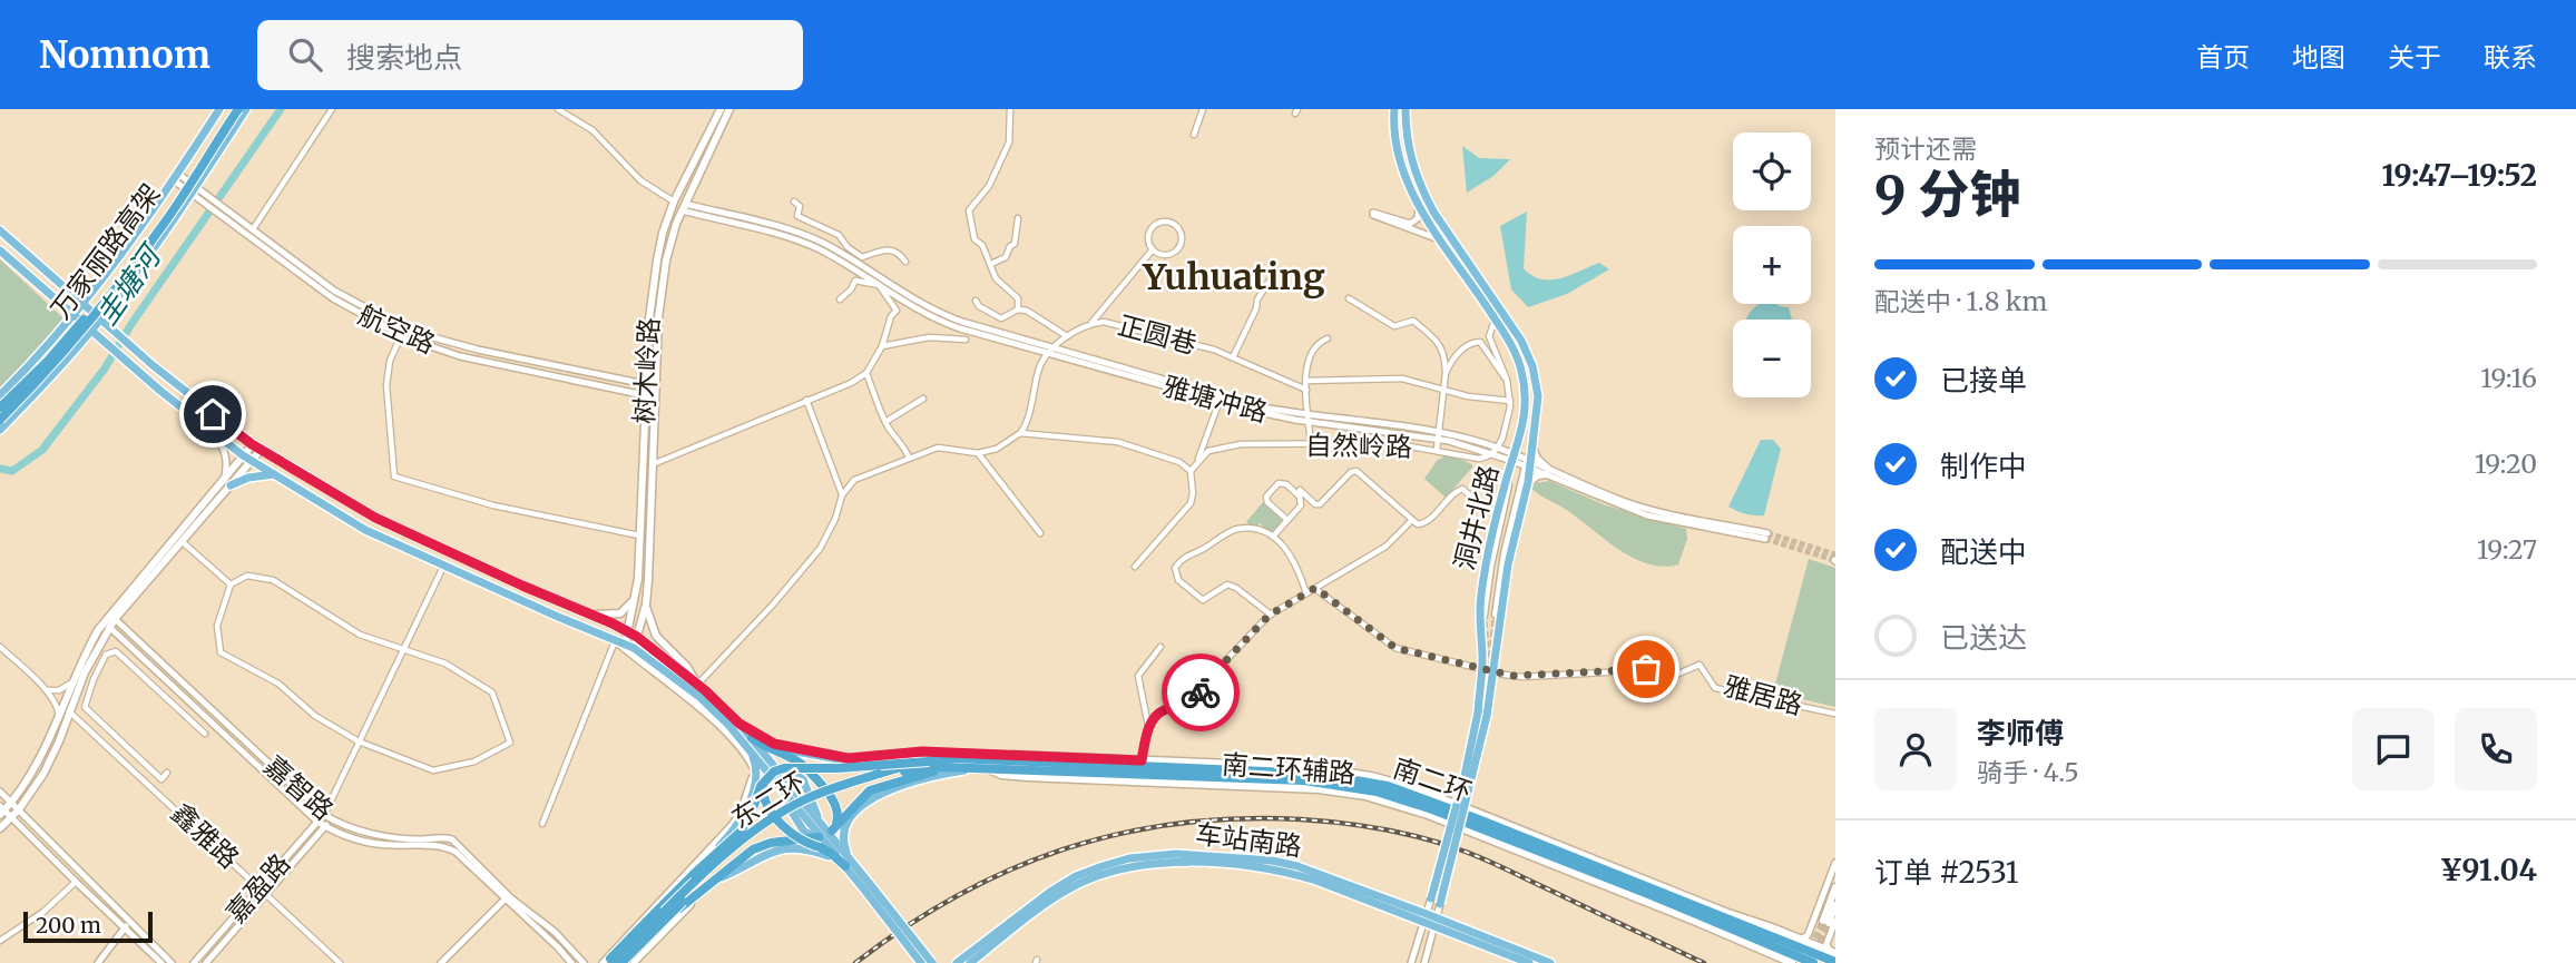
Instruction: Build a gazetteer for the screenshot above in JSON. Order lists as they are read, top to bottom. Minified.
{"streets":{"highway":["万家丽路高架","南二环","东二环"],"main road":["树木岭路","洞井北路","南二环辅路","车站南路"],"street":["航空路","正圆巷","雅塘冲路","自然岭路","雅居路","嘉智路","鑫雅路","嘉盈路"]},"crossings":[["航空路","树木岭路"],["正圆巷","雅塘冲路"],["树木岭路","雅塘冲路"],["雅塘冲路","自然岭路"],["雅塘冲路","洞井北路"],["洞井北路","雅居路"],["洞井北路","车站南路"],["南二环辅路","南二环"],["南二环辅路","东二环"],["南二环","东二环"],["嘉智路","嘉盈路"],["鑫雅路","嘉盈路"]],"districts":["Yuhuating"],"water":["圭塘河"],"scale_bar":"200 m","page":{"header":"Nomnom","search":"搜索地点","nav":["首页","地图","关于","联系"],"heading":["9 分钟","预计还需","19:47–19:52"],"panel":["李师傅","骑手 · 4.5","订单 #2531","¥91.04"],"map_buttons":["+","−"],"bar":"配送中 · 1.8 km","list":[["已接单","19:16"],["制作中","19:20"],["配送中","19:27"],"已送达"],"scale":"200 m"}}
